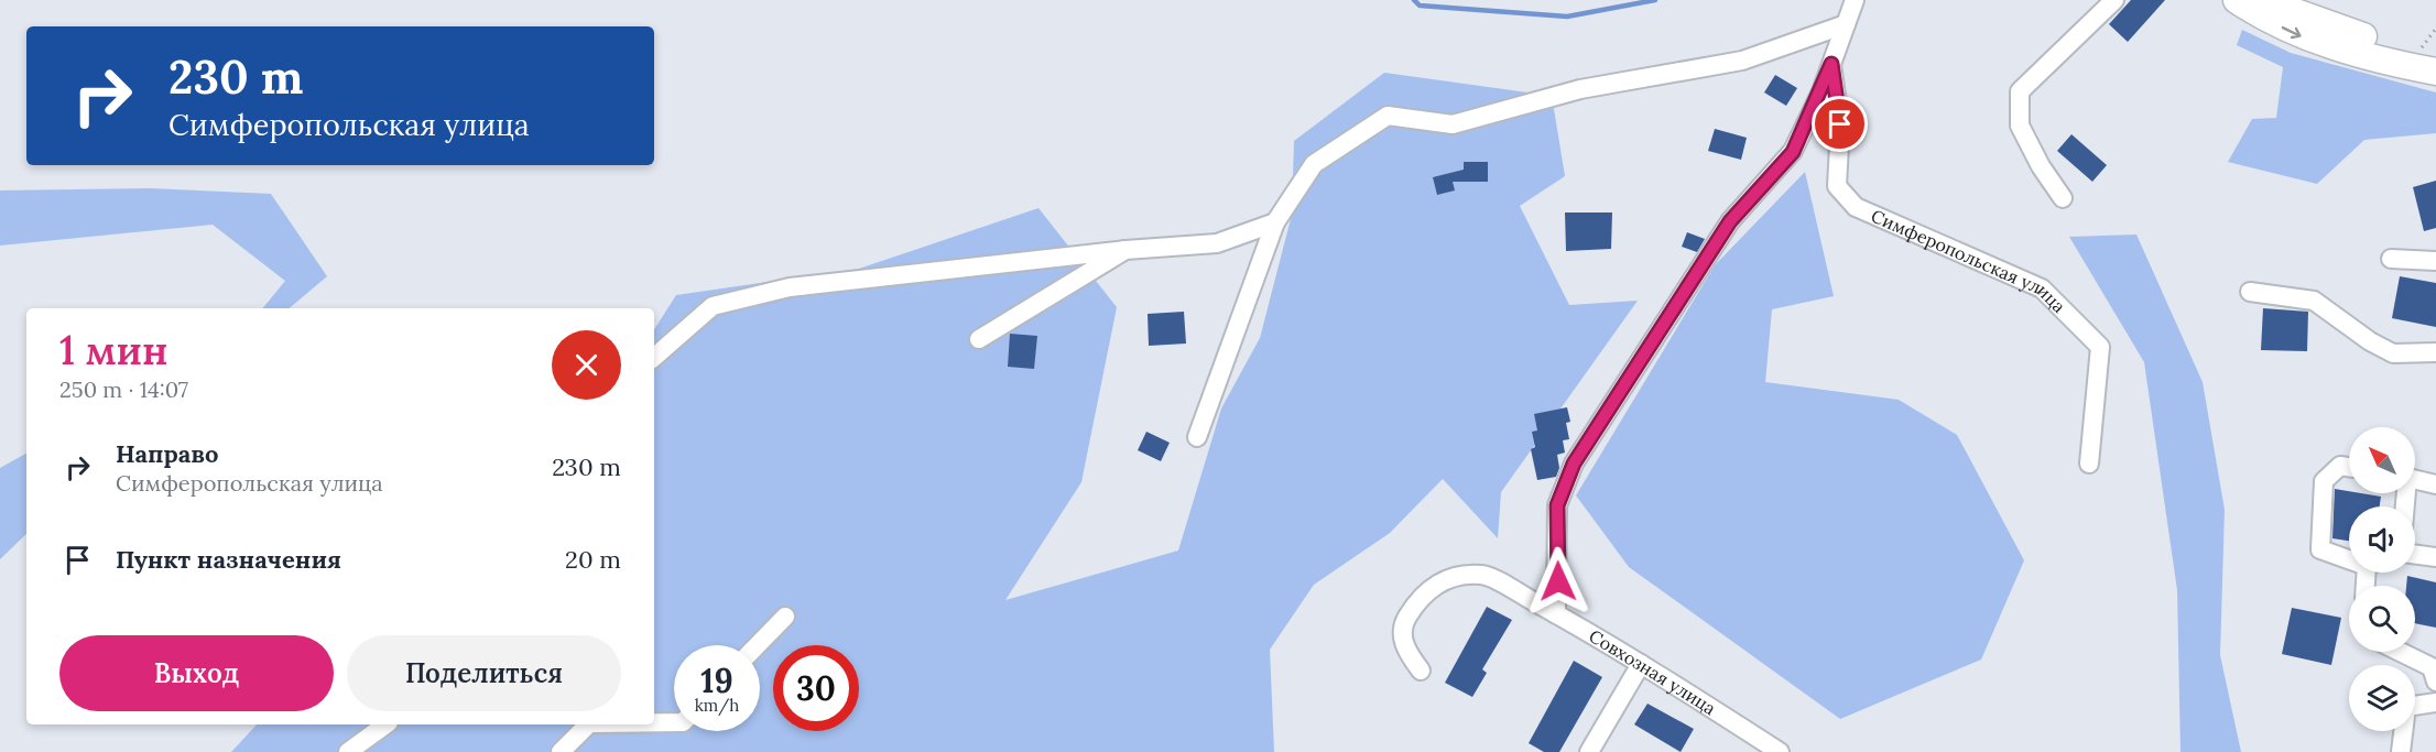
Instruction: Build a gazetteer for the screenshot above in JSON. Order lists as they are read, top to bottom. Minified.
{"streets":{"street":["Симферопольская улица","Совхозная улица"]},"crossings":[["Симферопольская улица","Совхозная улица"]],"north":"top left","page":{"turn":["230 m","Симферопольская улица"],"heading":["1 мин","250 m · 14:07"],"list":[{"name":"Направо","note":"Симферопольская улица","value":"230 m"},{"name":"Пункт назначения","value":"20 m"}],"buttons":["Выход","Поделиться"],"speed":"19 km/h","limit":"30"}}
